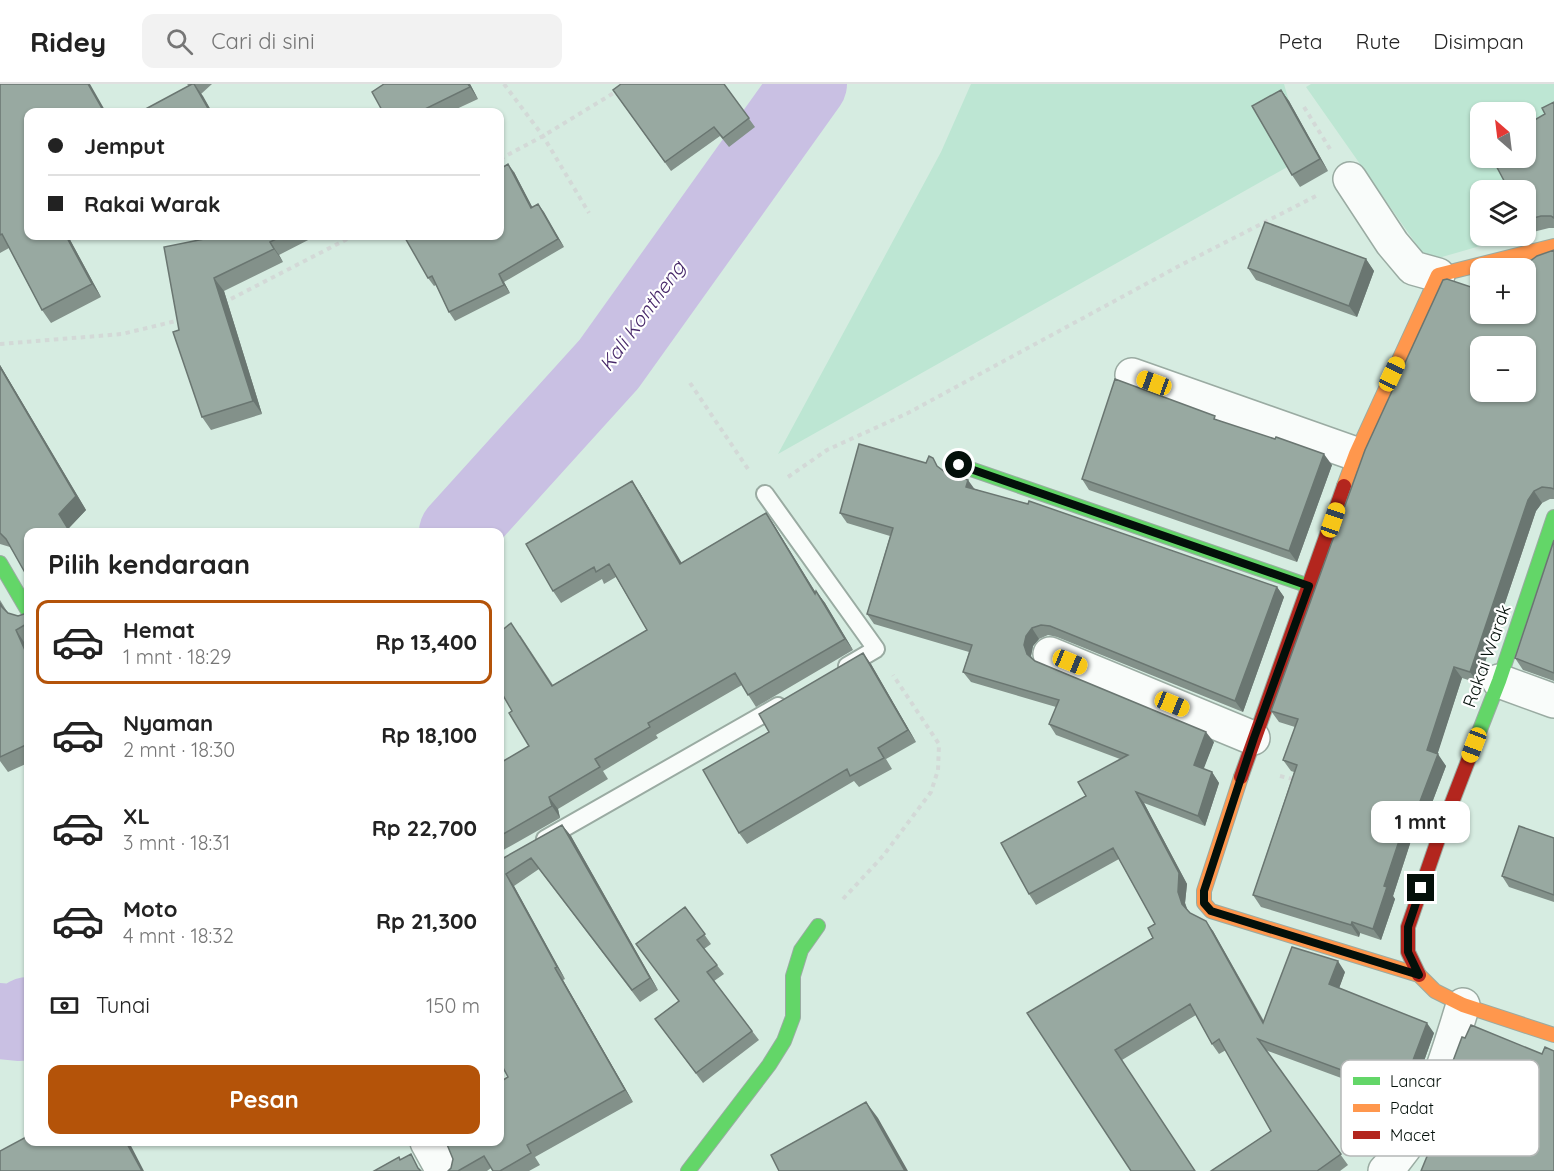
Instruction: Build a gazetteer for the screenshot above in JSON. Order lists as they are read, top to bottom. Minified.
{"streets":{"street":["Rakai Warak"]},"water":["Kali Kontheng"],"legend":["Lancar","Padat","Macet"],"north":"top left","page":{"header":"Ridey","search":"Cari di sini","nav":["Peta","Rute","Disimpan"],"map_buttons":["+","−"],"banner":["Jemput","Rakai Warak"],"heading":"Pilih kendaraan","list":[{"name":"Hemat","note":"1 mnt · 18:29","value":"Rp 13,400"},{"name":"Nyaman","note":"2 mnt · 18:30","value":"Rp 18,100"},{"name":"XL","note":"3 mnt · 18:31","value":"Rp 22,700"},{"name":"Moto","note":"4 mnt · 18:32","value":"Rp 21,300"}],"bubble":"1 mnt","pay":["Tunai","150 m"],"buttons":"Pesan"}}
